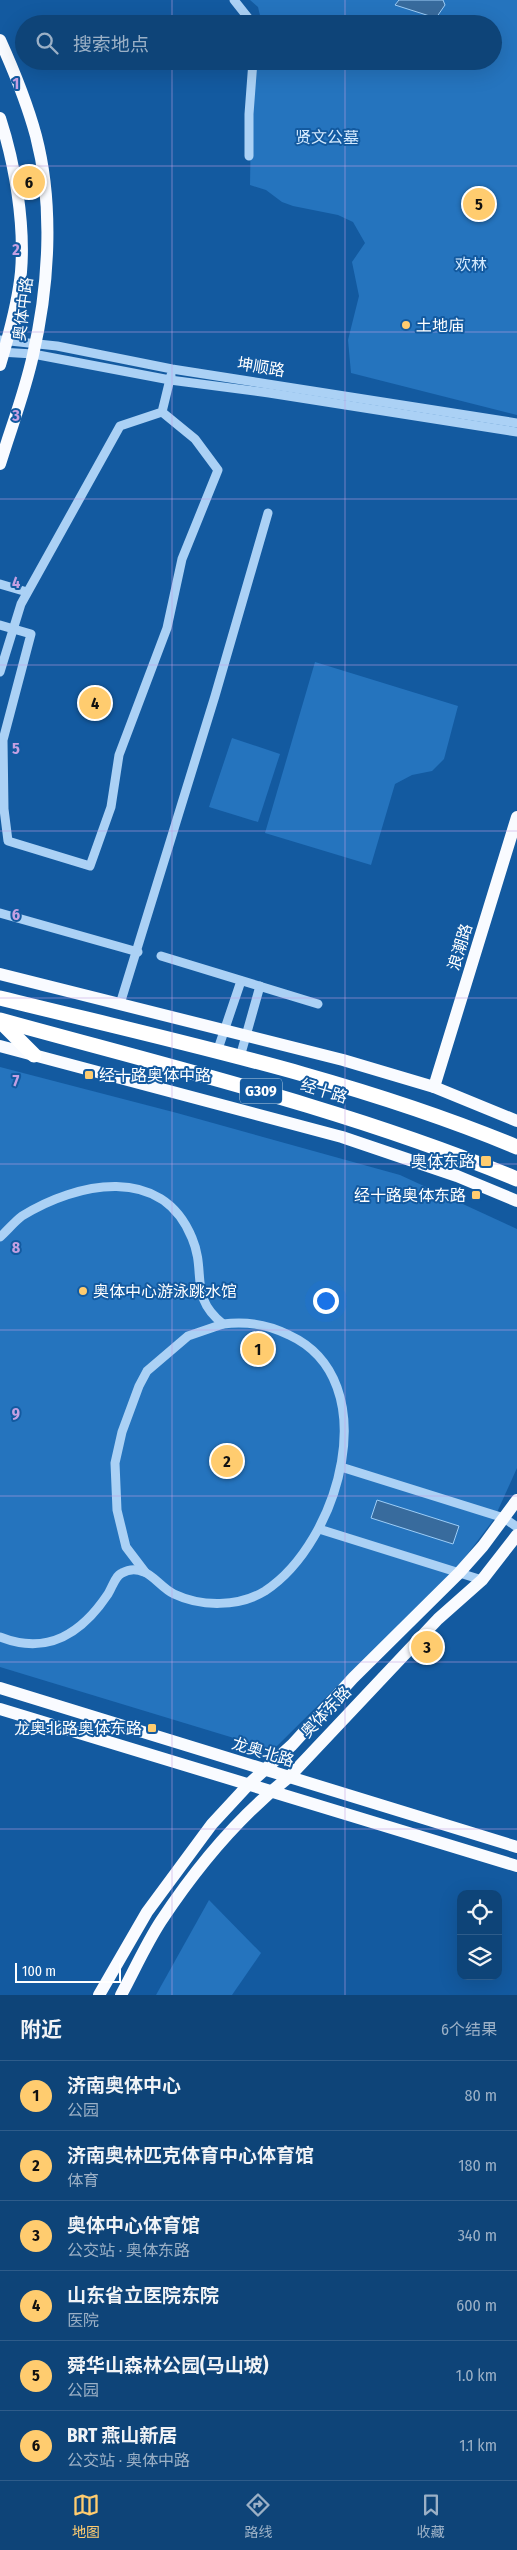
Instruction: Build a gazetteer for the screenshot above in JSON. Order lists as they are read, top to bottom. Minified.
{"streets":{"highway":["G309","经十路"],"main road":["奥体中路","浪潮路","奥体东路","龙奥北路"],"street":["坤顺路"]},"crossings":[["奥体中路","坤顺路"],["浪潮路","经十路"],["奥体东路","龙奥北路"]],"parks":["贤文公墓","欢林"],"places":{"other":["土地庙","奥体中心游泳跳水馆"],"transit":["经十路奥体中路","奥体东路","经十路奥体东路","龙奥北路奥体东路"]},"scale_bar":"100 m","page":{"search":"搜索地点","pins":["6","5","4","1","2","3"],"scale":"100 m","heading":["附近","6个结果"],"list":[{"mark":"1","name":"济南奥体中心","note":"公园","value":"80 m"},{"mark":"2","name":"济南奥林匹克体育中心体育馆","note":"体育","value":"180 m"},{"mark":"3","name":"奥体中心体育馆","note":"公交站 · 奥体东路","value":"340 m"},{"mark":"4","name":"山东省立医院东院","note":"医院","value":"600 m"},{"mark":"5","name":"舜华山森林公园(马山坡)","note":"公园","value":"1.0 km"},{"mark":"6","name":"BRT 燕山新居","note":"公交站 · 奥体中路","value":"1.1 km"}],"nav":["地图","路线","收藏"]},"grid":{"rows":["1","2","3","4","5","6","7","8","9"]}}
